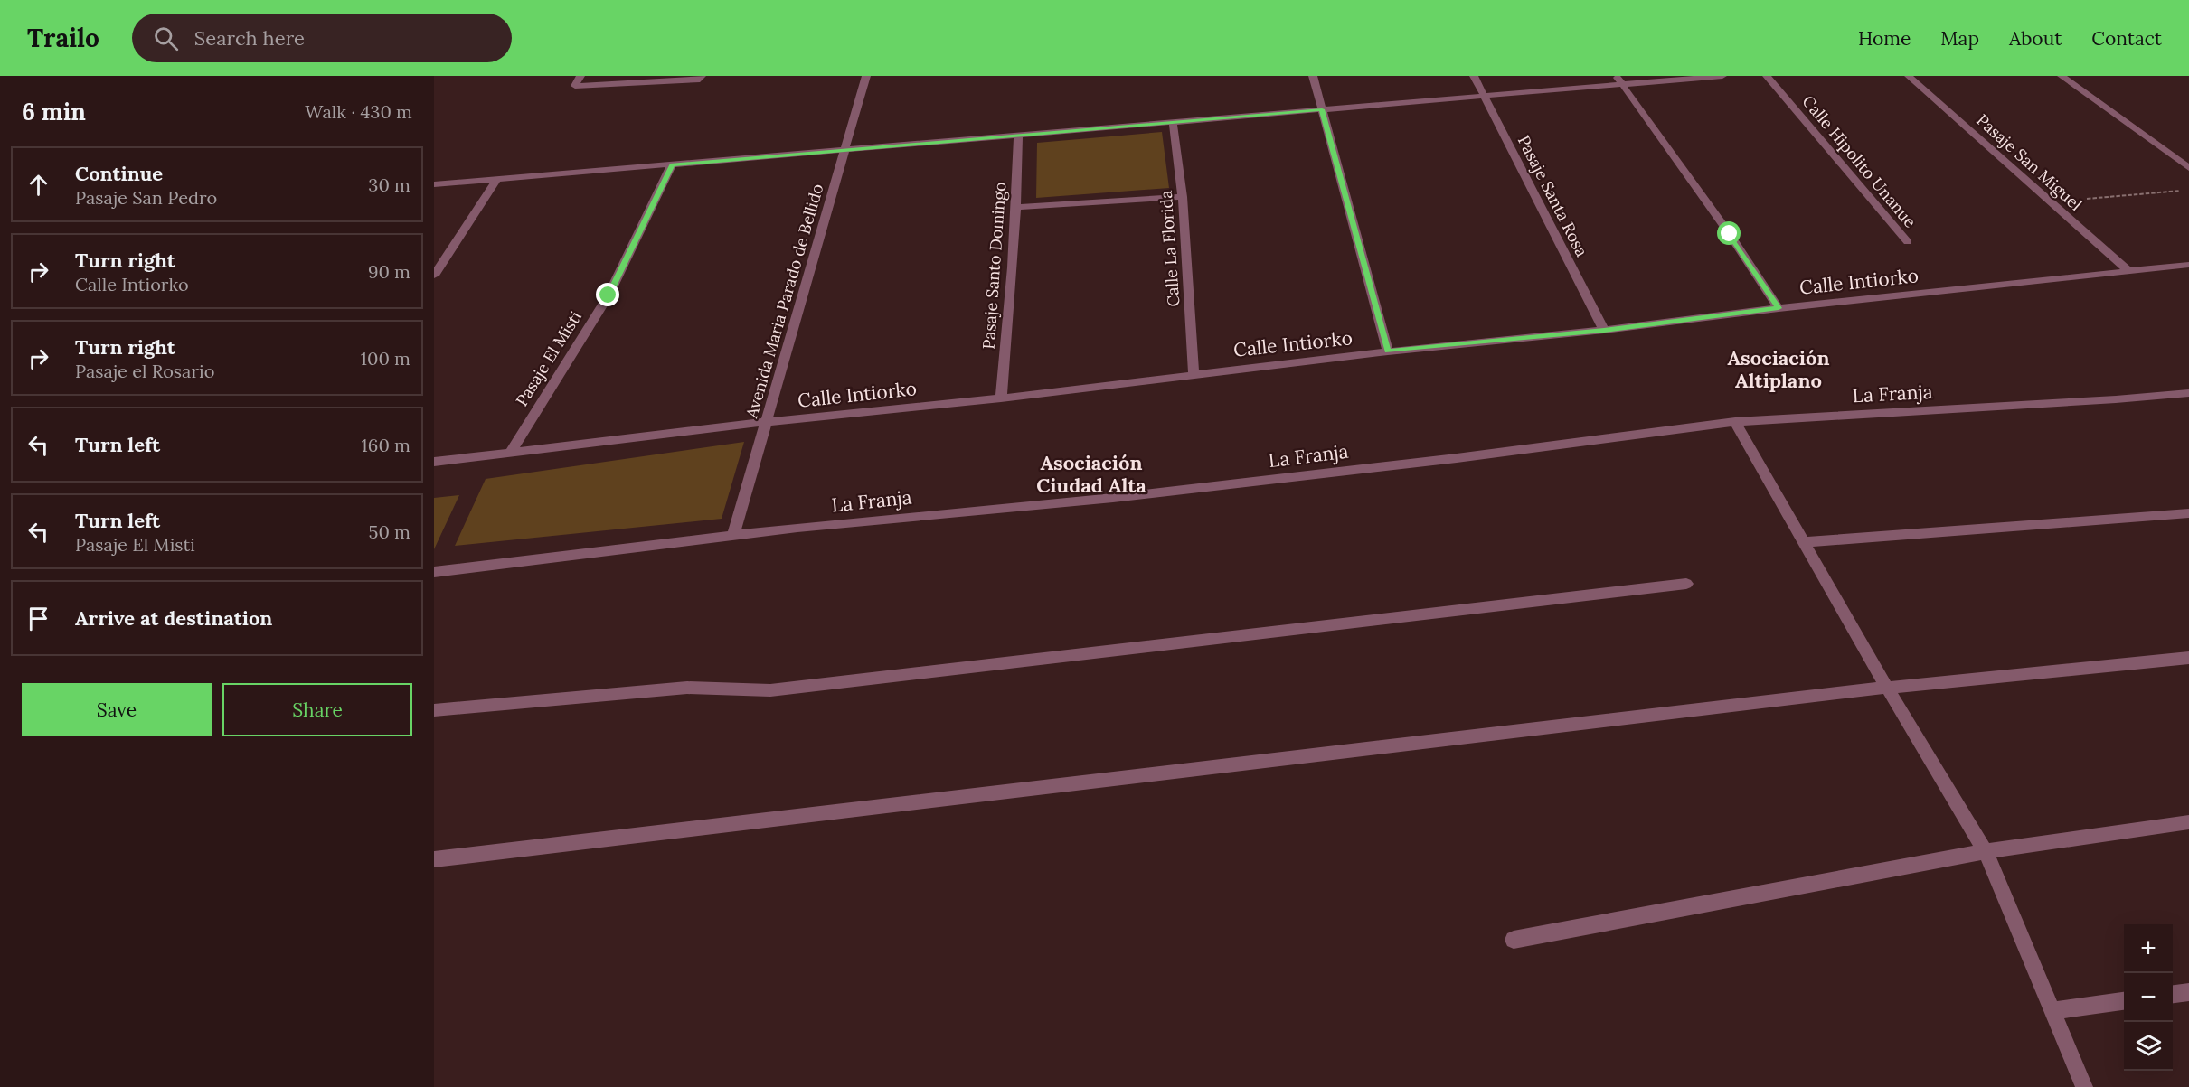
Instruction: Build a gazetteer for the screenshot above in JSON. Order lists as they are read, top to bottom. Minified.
{"streets":{"street":["Calle Hipolito Unanue","Pasaje San Miguel","Pasaje Santa Rosa","Calle La Florida","Pasaje Santo Domingo","Calle Intiorko","Avenida Maria Parado de Bellido","Pasaje El Misti","La Franja"]},"crossings":[["Pasaje San Miguel","Calle Intiorko"],["Pasaje Santa Rosa","Calle Intiorko"],["Calle La Florida","Calle Intiorko"],["Pasaje Santo Domingo","Calle Intiorko"],["Calle Intiorko","Avenida Maria Parado de Bellido"],["Calle Intiorko","Pasaje El Misti"],["Avenida Maria Parado de Bellido","La Franja"]],"districts":["Asociación Altiplano","Asociación Ciudad Alta"],"page":{"header":"Trailo","search":"Search here","nav":["Home","Map","About","Contact"],"heading":["6 min","Walk · 430 m"],"list":[["Continue","Pasaje San Pedro","30 m"],["Turn right","Calle Intiorko","90 m"],["Turn right","Pasaje el Rosario","100 m"],["Turn left","160 m"],["Turn left","Pasaje El Misti","50 m"],"Arrive at destination"],"buttons":["Save","Share"],"map_buttons":["+","−"]}}
